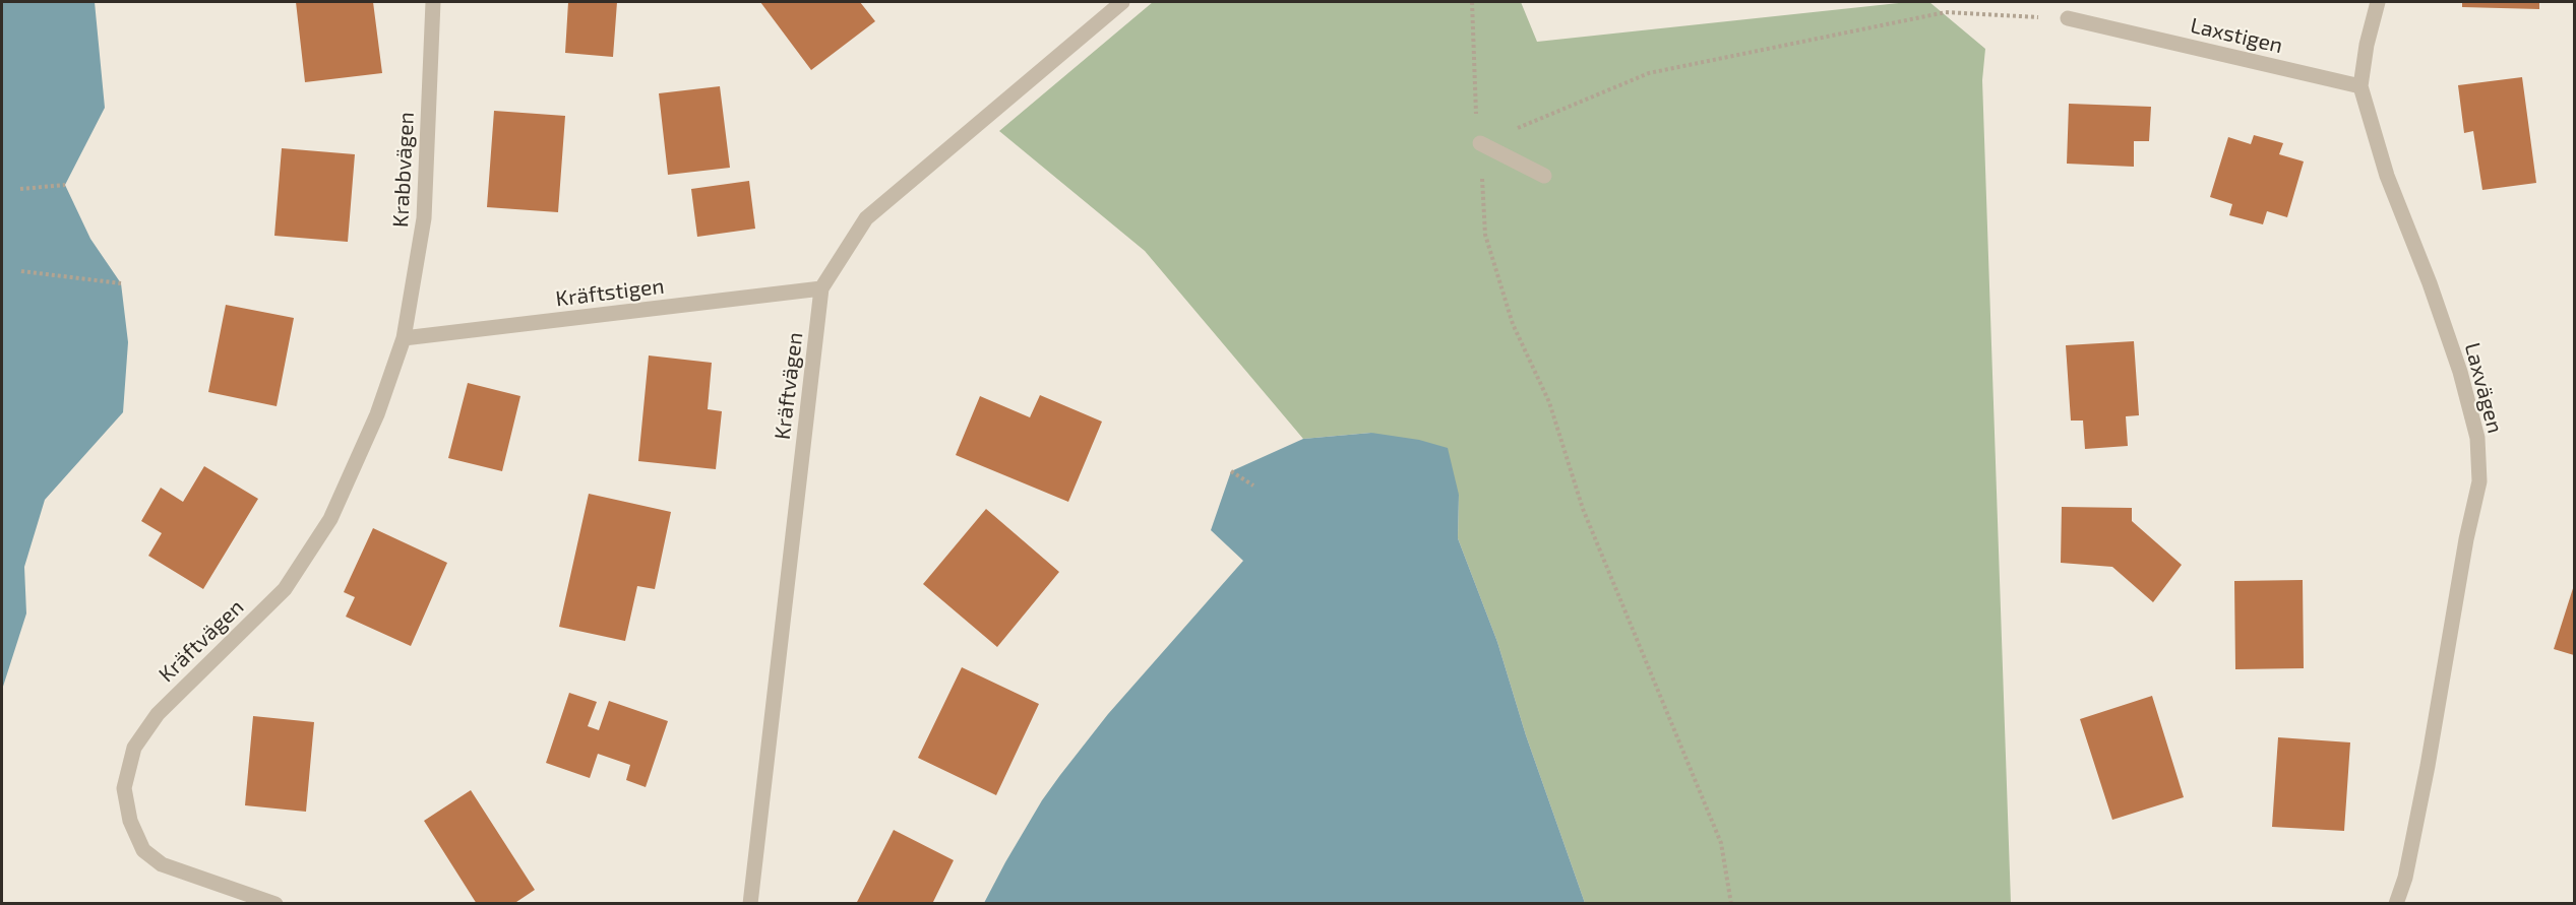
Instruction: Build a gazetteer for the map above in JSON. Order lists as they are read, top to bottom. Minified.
{"streets":{"street":["Laxstigen","Krabbvägen","Kräftstigen","Kräftvägen","Laxvägen"]},"crossings":[["Laxstigen","Laxvägen"],["Krabbvägen","Kräftstigen"],["Krabbvägen","Kräftvägen"],["Kräftstigen","Kräftvägen"]]}
